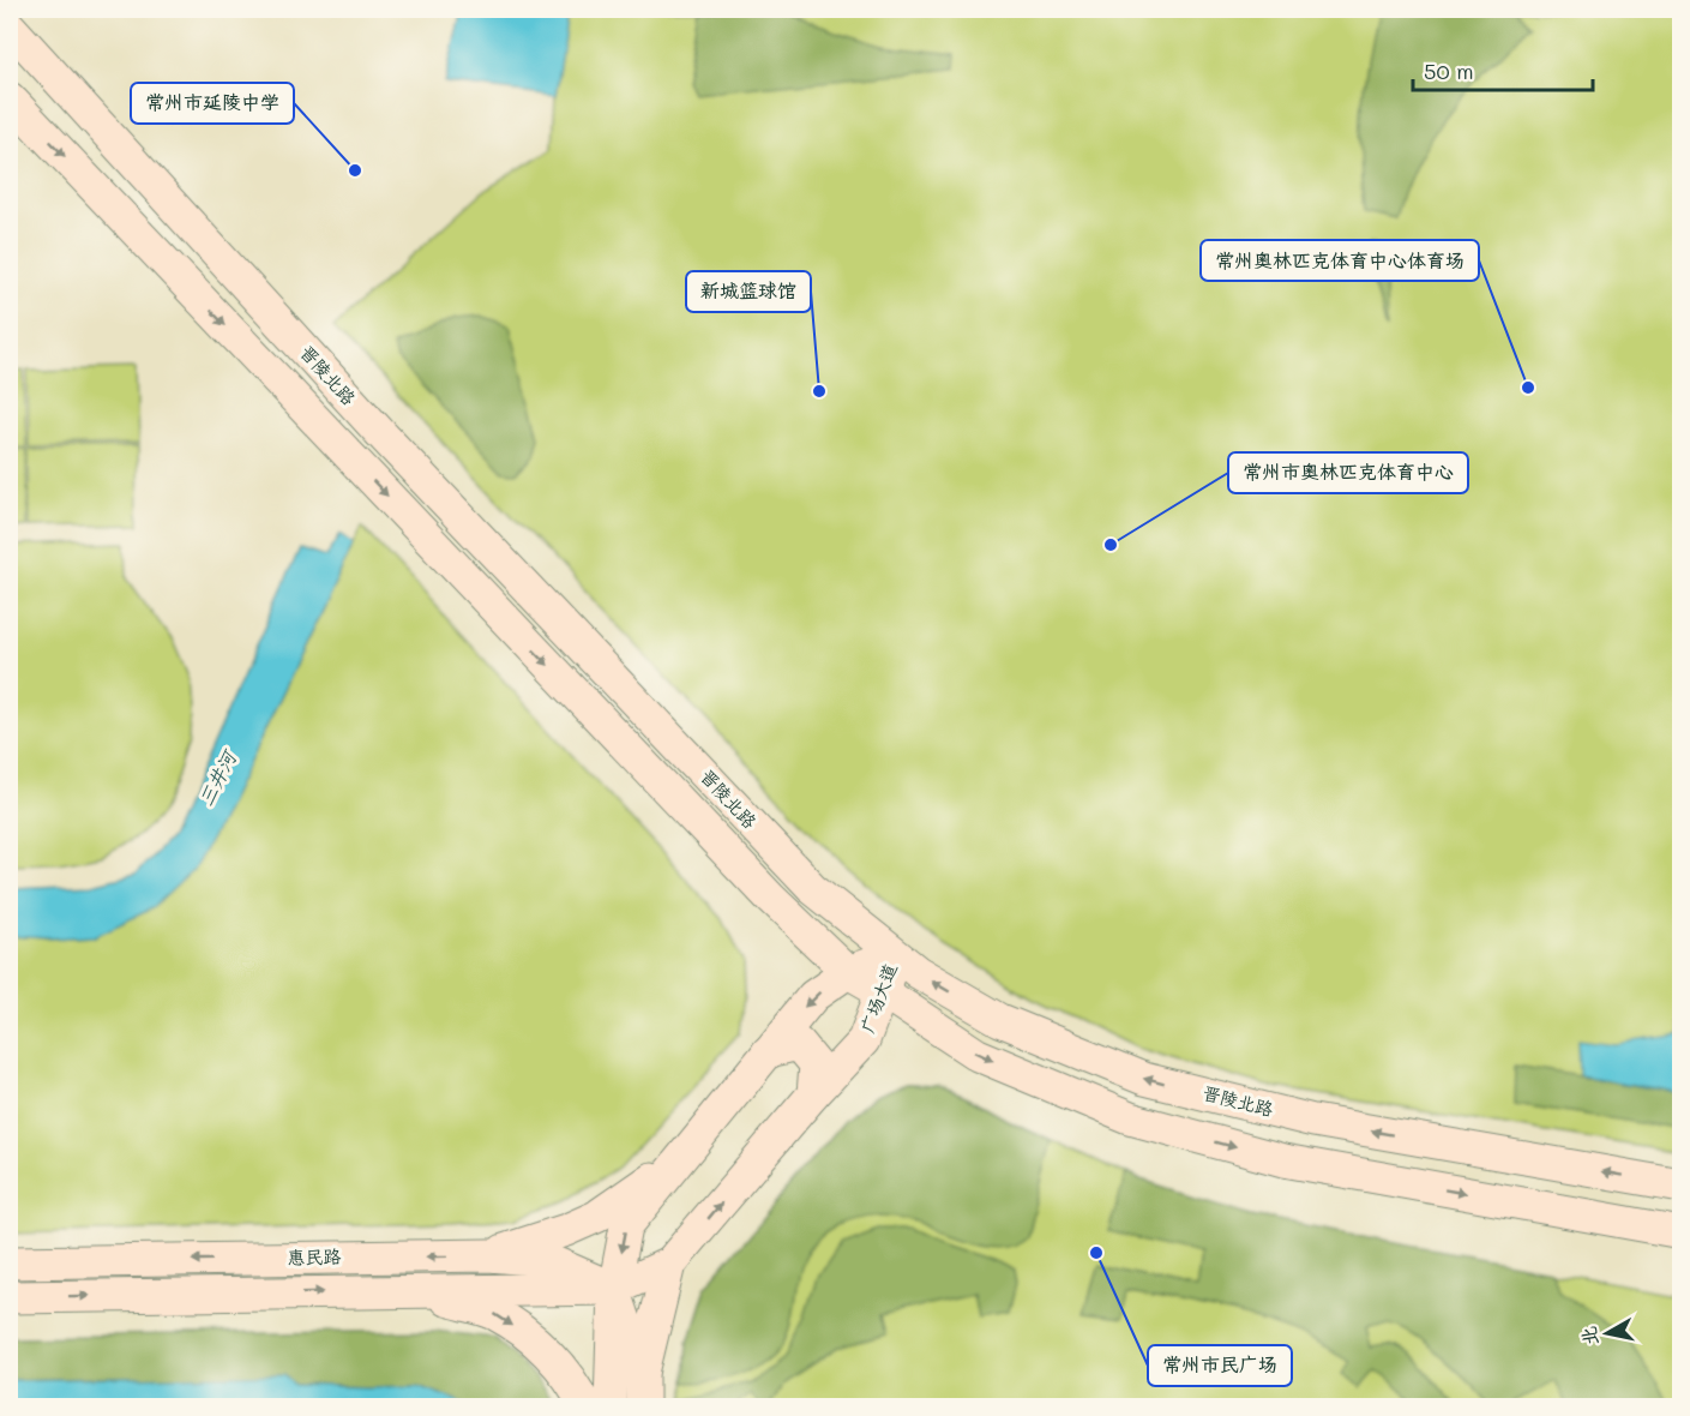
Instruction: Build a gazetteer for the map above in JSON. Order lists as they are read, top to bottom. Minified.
{"streets":{"main road":["晋陵北路","广场大道","惠民路"]},"crossings":[["晋陵北路","广场大道"],["广场大道","惠民路"]],"water":["三井河"],"places":["常州市延陵中学","常州奥林匹克体育中心体育场","新城篮球馆","常州市奥林匹克体育中心","常州市民广场"],"scale_bar":"50 m","north":"left"}
